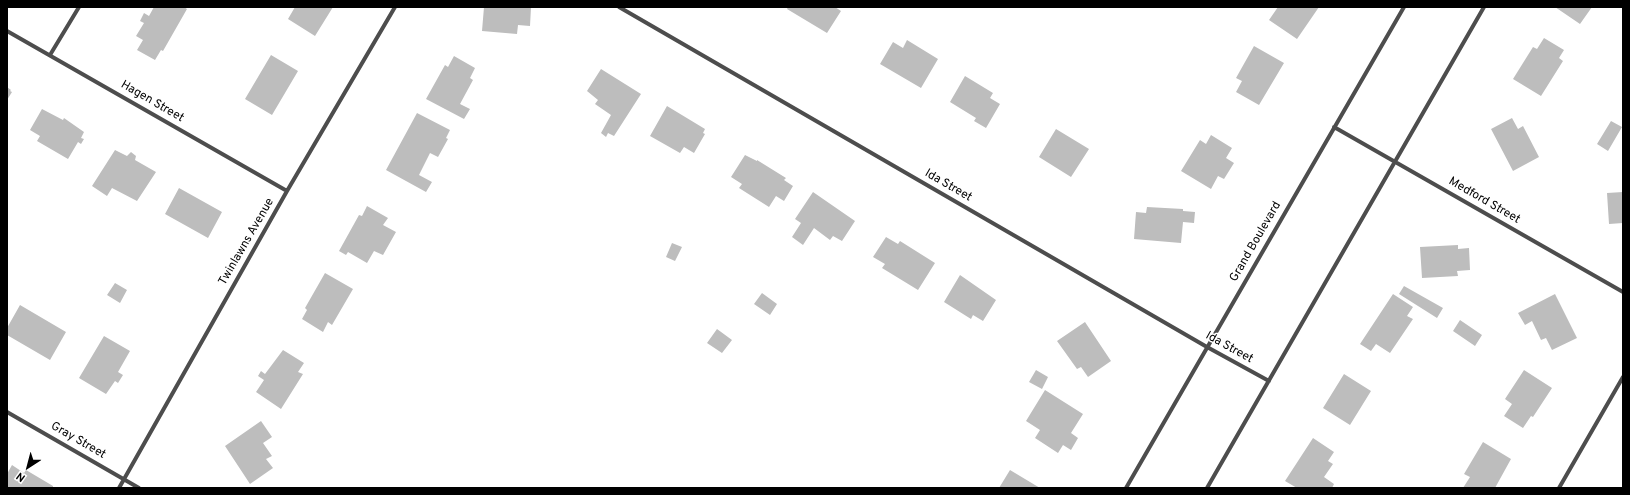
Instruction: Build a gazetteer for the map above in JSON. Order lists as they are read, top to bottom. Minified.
{"streets":{"street":["Hagen Street","Ida Street","Medford Street","Twinlawns Avenue","Grand Boulevard","Gray Street"]},"crossings":[["Hagen Street","Twinlawns Avenue"],["Ida Street","Grand Boulevard"],["Medford Street","Grand Boulevard"],["Twinlawns Avenue","Gray Street"]],"north":"bottom left"}
